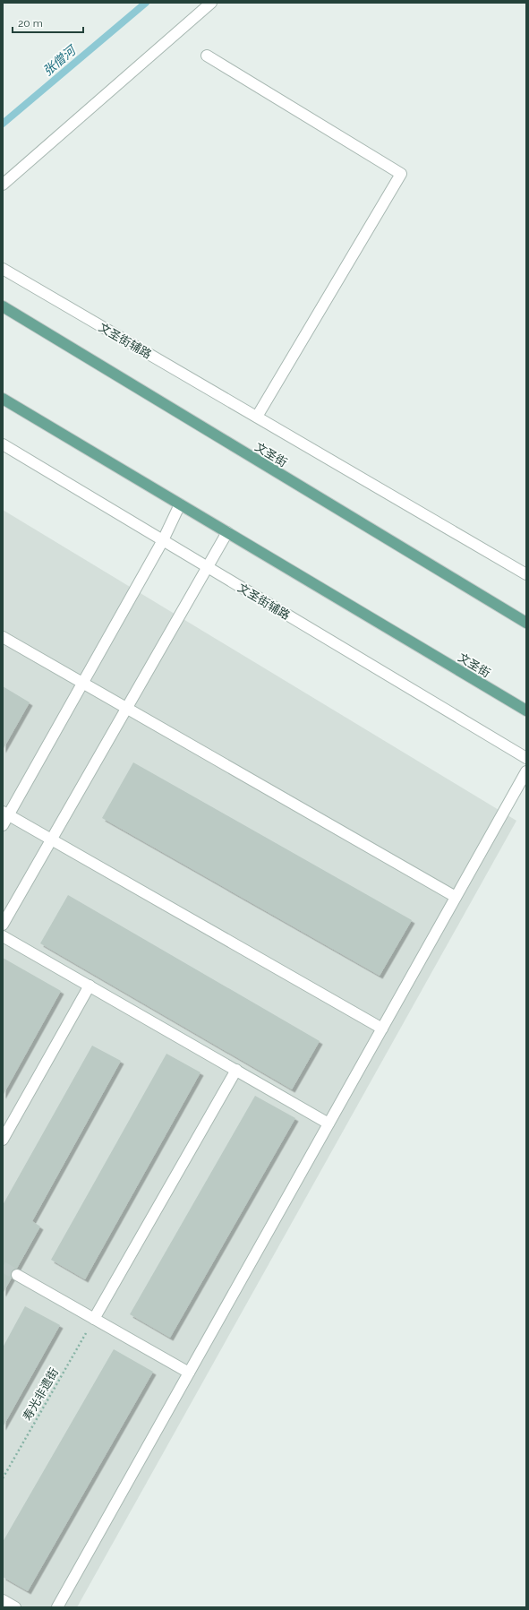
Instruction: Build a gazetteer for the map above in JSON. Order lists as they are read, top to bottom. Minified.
{"streets":{"main road":["文圣街"],"street":["文圣街辅路"],"path":["寿光非遗街"]},"water":["张僧河"],"scale_bar":"20 m"}
